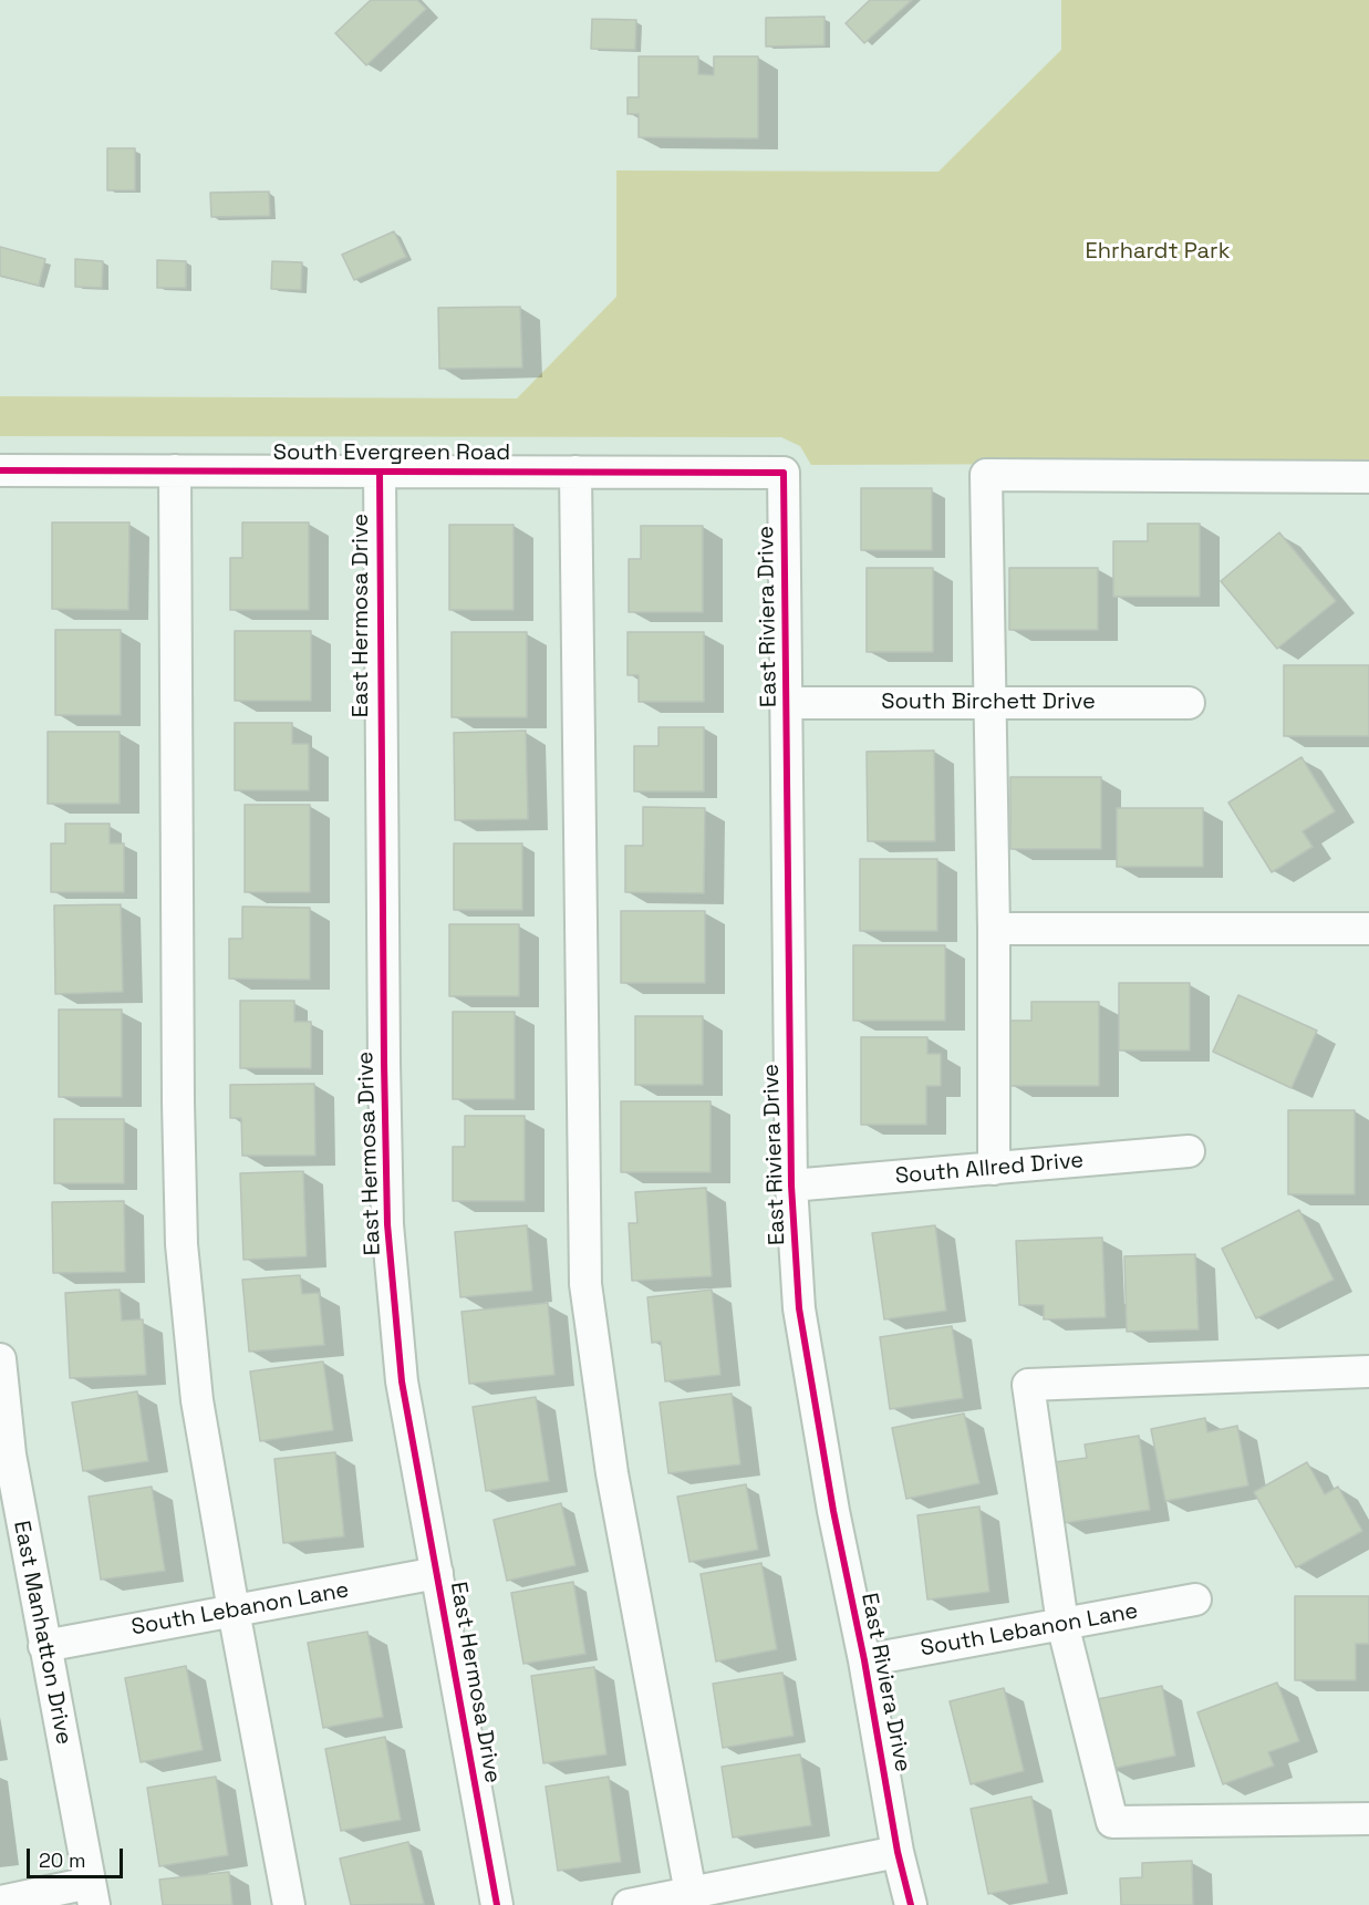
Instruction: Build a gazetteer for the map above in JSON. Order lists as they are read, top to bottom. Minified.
{"streets":{"street":["South Evergreen Road","East Hermosa Drive","East Riviera Drive","South Birchett Drive","South Allred Drive","South Lebanon Lane","East Manhatton Drive"]},"crossings":[["South Evergreen Road","East Hermosa Drive"],["South Evergreen Road","East Riviera Drive"],["East Hermosa Drive","South Lebanon Lane"],["East Riviera Drive","South Birchett Drive"],["East Riviera Drive","South Allred Drive"],["East Riviera Drive","South Lebanon Lane"],["South Lebanon Lane","East Manhatton Drive"]],"parks":["Ehrhardt Park"],"scale_bar":"20 m"}
